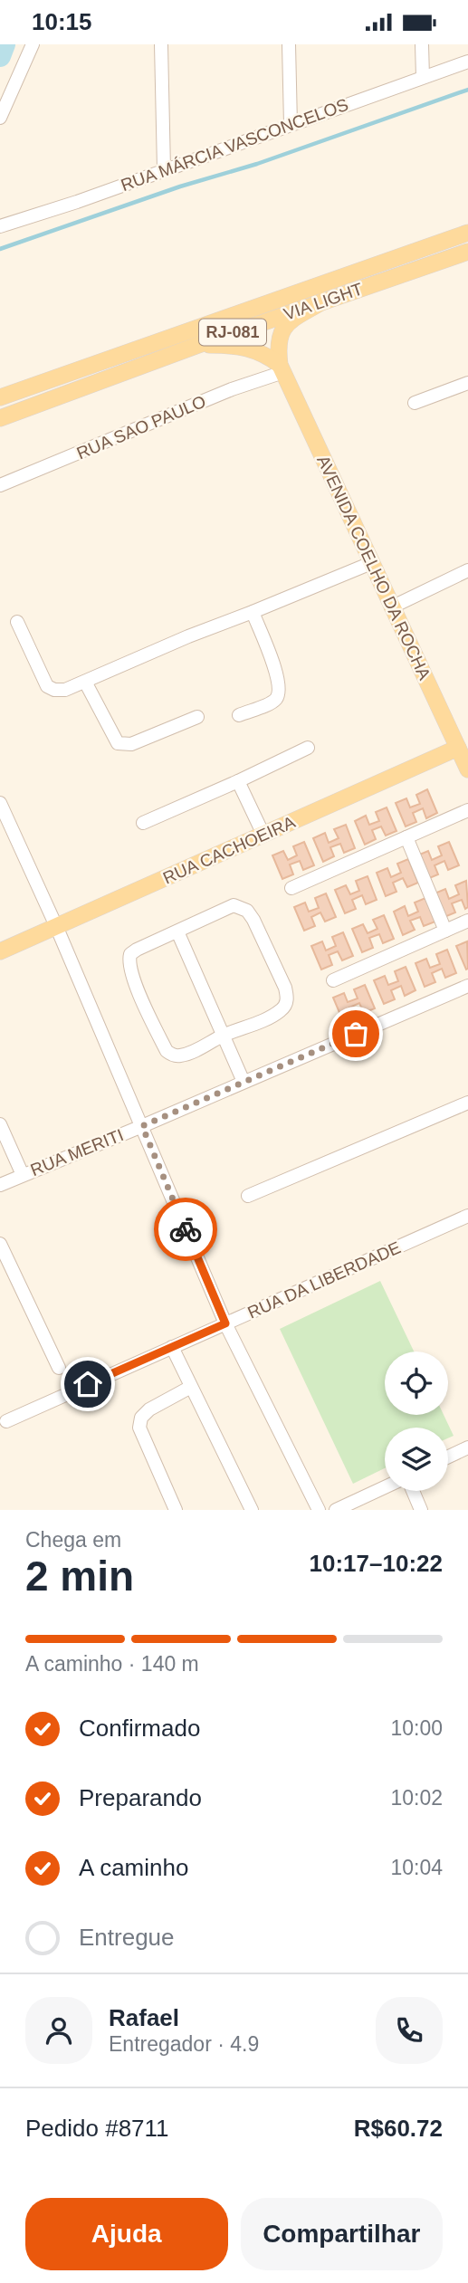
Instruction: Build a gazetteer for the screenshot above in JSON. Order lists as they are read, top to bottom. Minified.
{"streets":{"main road":["VIA LIGHT","RJ-081","AVENIDA COELHO DA ROCHA","RUA CACHOEIRA"],"street":["RUA MÁRCIA VASCONCELOS","RUA SAO PAULO","RUA MERITI","RUA DA LIBERDADE"]},"crossings":[["VIA LIGHT","AVENIDA COELHO DA ROCHA"],["RUA SAO PAULO","AVENIDA COELHO DA ROCHA"],["AVENIDA COELHO DA ROCHA","RUA CACHOEIRA"]],"page":{"status":"10:15","heading":["2 min","Chega em","10:17–10:22"],"panel":["Rafael","Entregador · 4.9","Pedido #8711","R$60.72"],"bar":"A caminho · 140 m","list":[["Confirmado","10:00"],["Preparando","10:02"],["A caminho","10:04"],"Entregue"],"buttons":["Ajuda","Compartilhar"]}}
